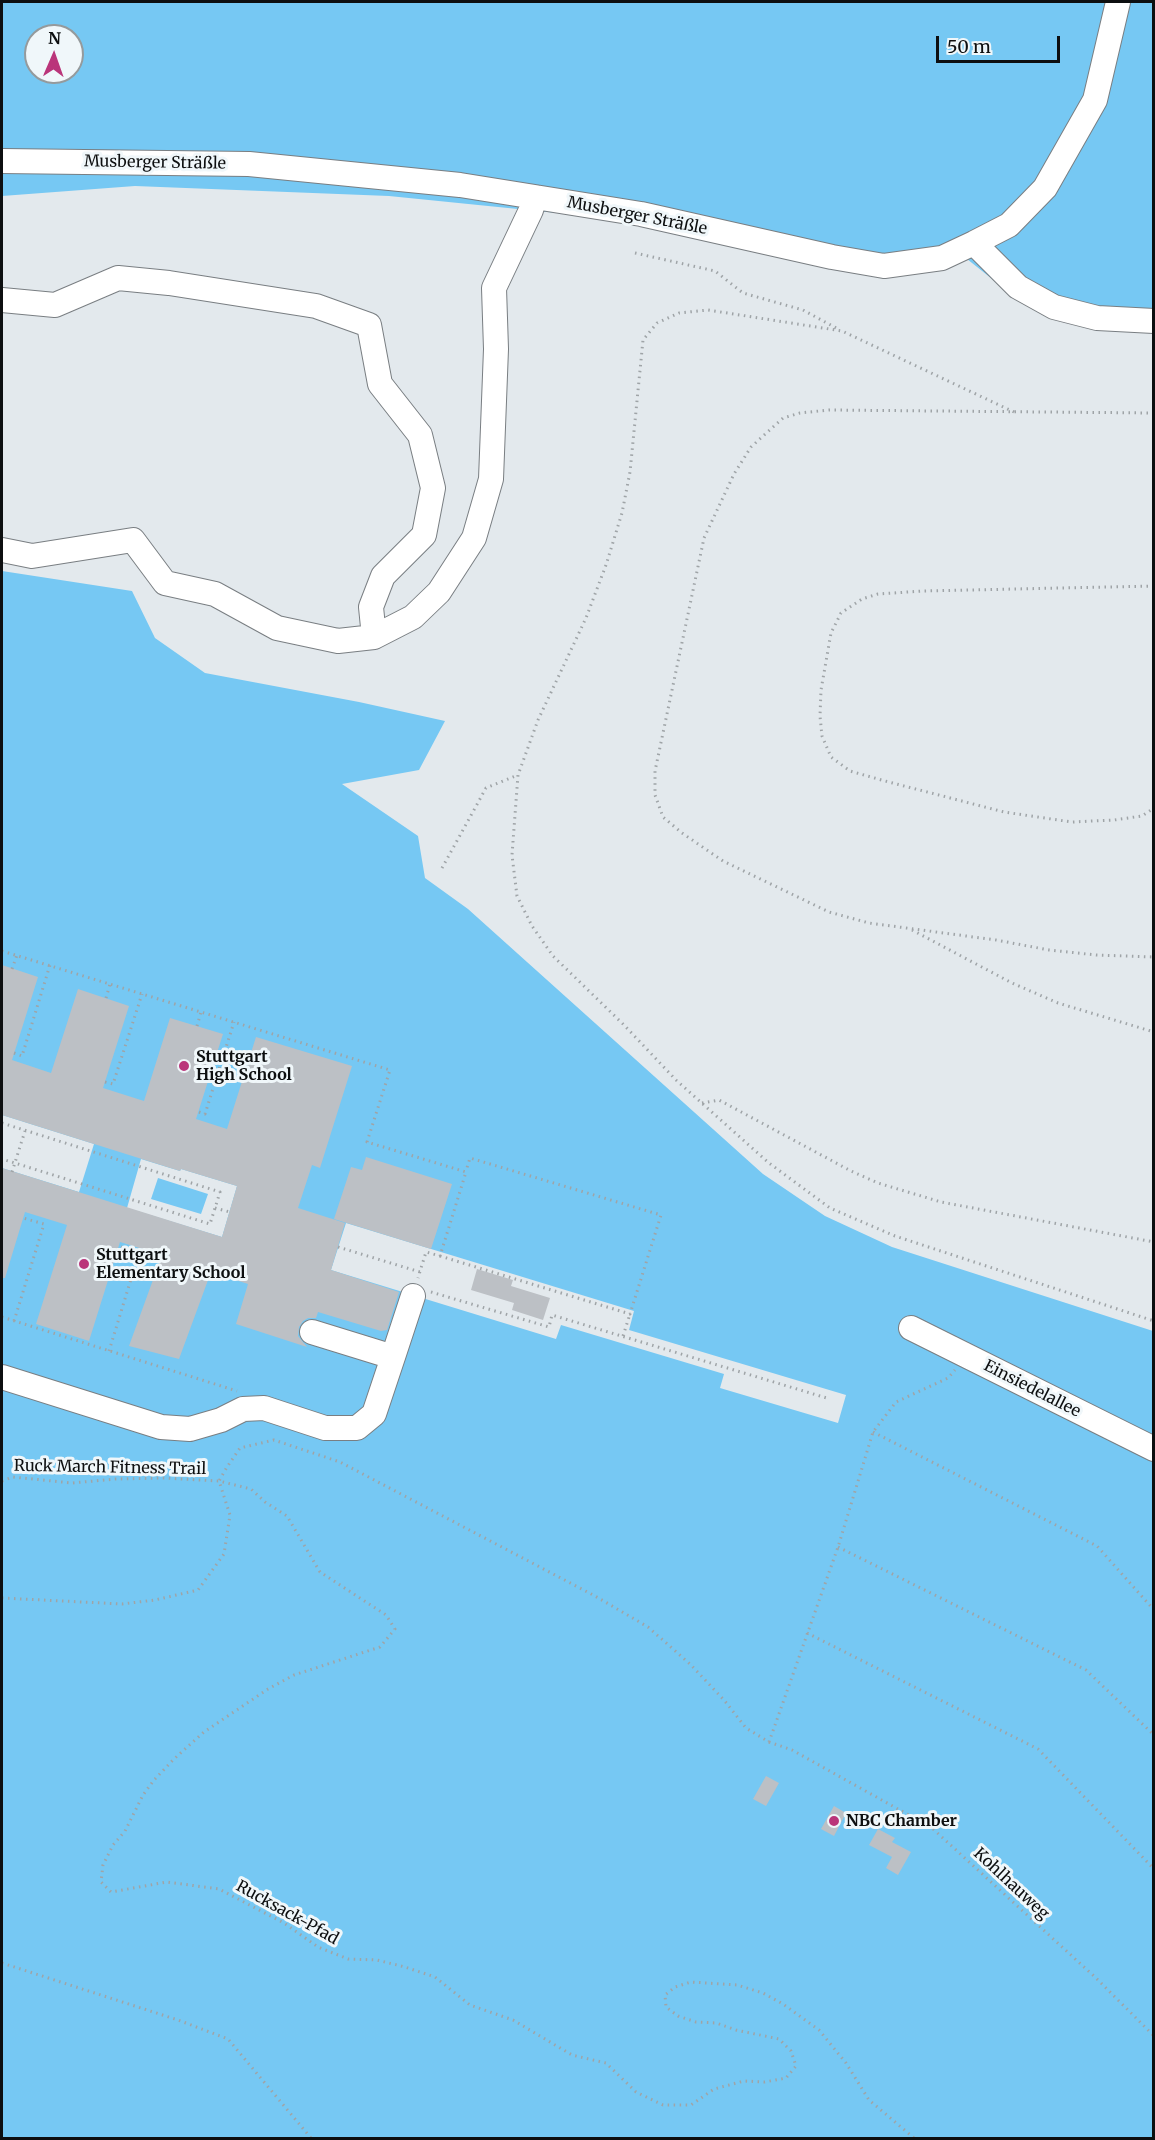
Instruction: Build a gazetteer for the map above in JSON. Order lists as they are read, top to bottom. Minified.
{"streets":{"street":["Musberger Sträßle","Einsiedelallee"],"path":["Ruck March Fitness Trail","Kohlhauweg","Rucksack-Pfad"]},"crossings":[["Ruck March Fitness Trail","Kohlhauweg"],["Ruck March Fitness Trail","Rucksack-Pfad"],["Kohlhauweg","Rucksack-Pfad"]],"places":["Stuttgart High School","Stuttgart Elementary School","NBC Chamber"],"scale_bar":"50 m","north":"top"}
